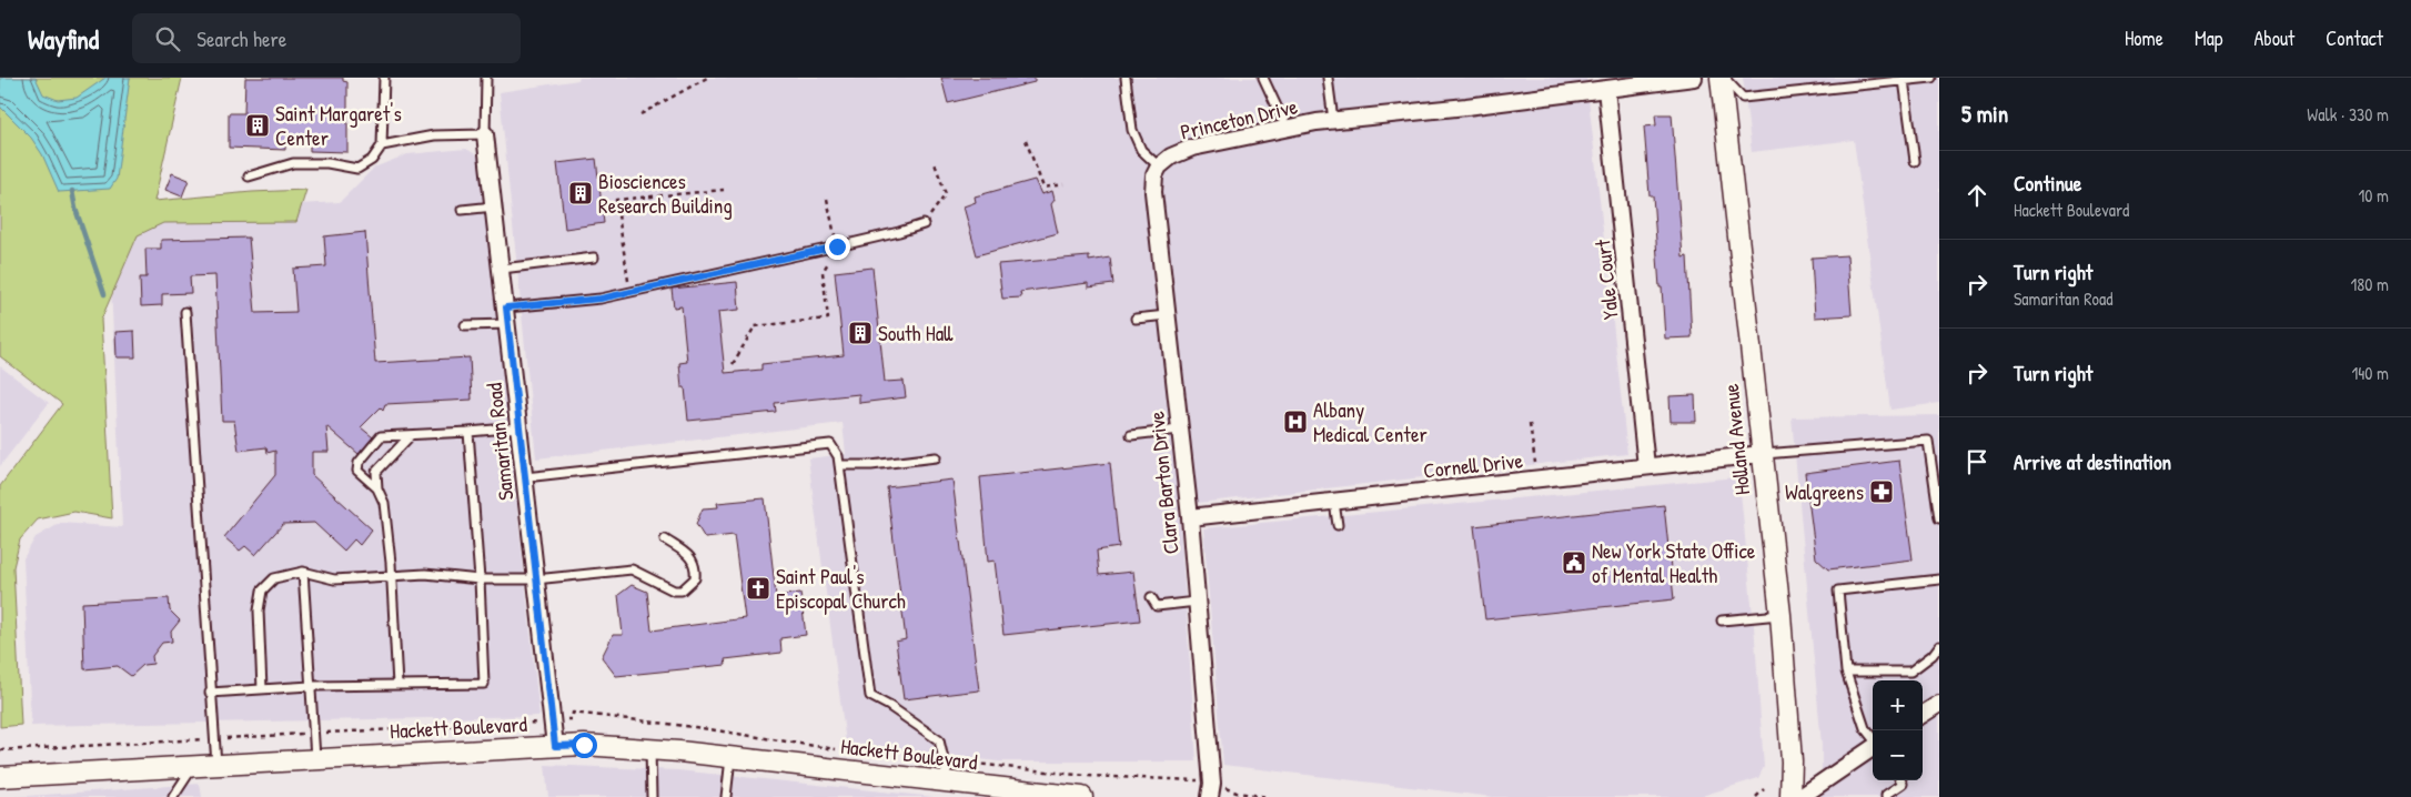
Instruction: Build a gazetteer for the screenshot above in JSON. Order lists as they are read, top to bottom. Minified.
{"streets":{"street":["Princeton Drive","Yale Court","Holland Avenue","Samaritan Road","Cornell Drive","Clara Barton Drive","Hackett Boulevard"]},"crossings":[["Princeton Drive","Yale Court"],["Princeton Drive","Clara Barton Drive"],["Yale Court","Cornell Drive"],["Holland Avenue","Cornell Drive"],["Samaritan Road","Hackett Boulevard"],["Cornell Drive","Clara Barton Drive"]],"places":{"building":["Saint Margaret's Center","Biosciences Research Building","South Hall"],"hospital":["Albany Medical Center"],"pharmacy":["Walgreens"],"public building":["New York State Office of Mental Health"],"church":["Saint Paul's Episcopal Church"]},"page":{"header":"Wayfind","search":"Search here","nav":["Home","Map","About","Contact"],"heading":["5 min","Walk · 330 m"],"list":[["Continue","Hackett Boulevard","10 m"],["Turn right","Samaritan Road","180 m"],["Turn right","140 m"],"Arrive at destination"],"map_buttons":["+","−"]}}
